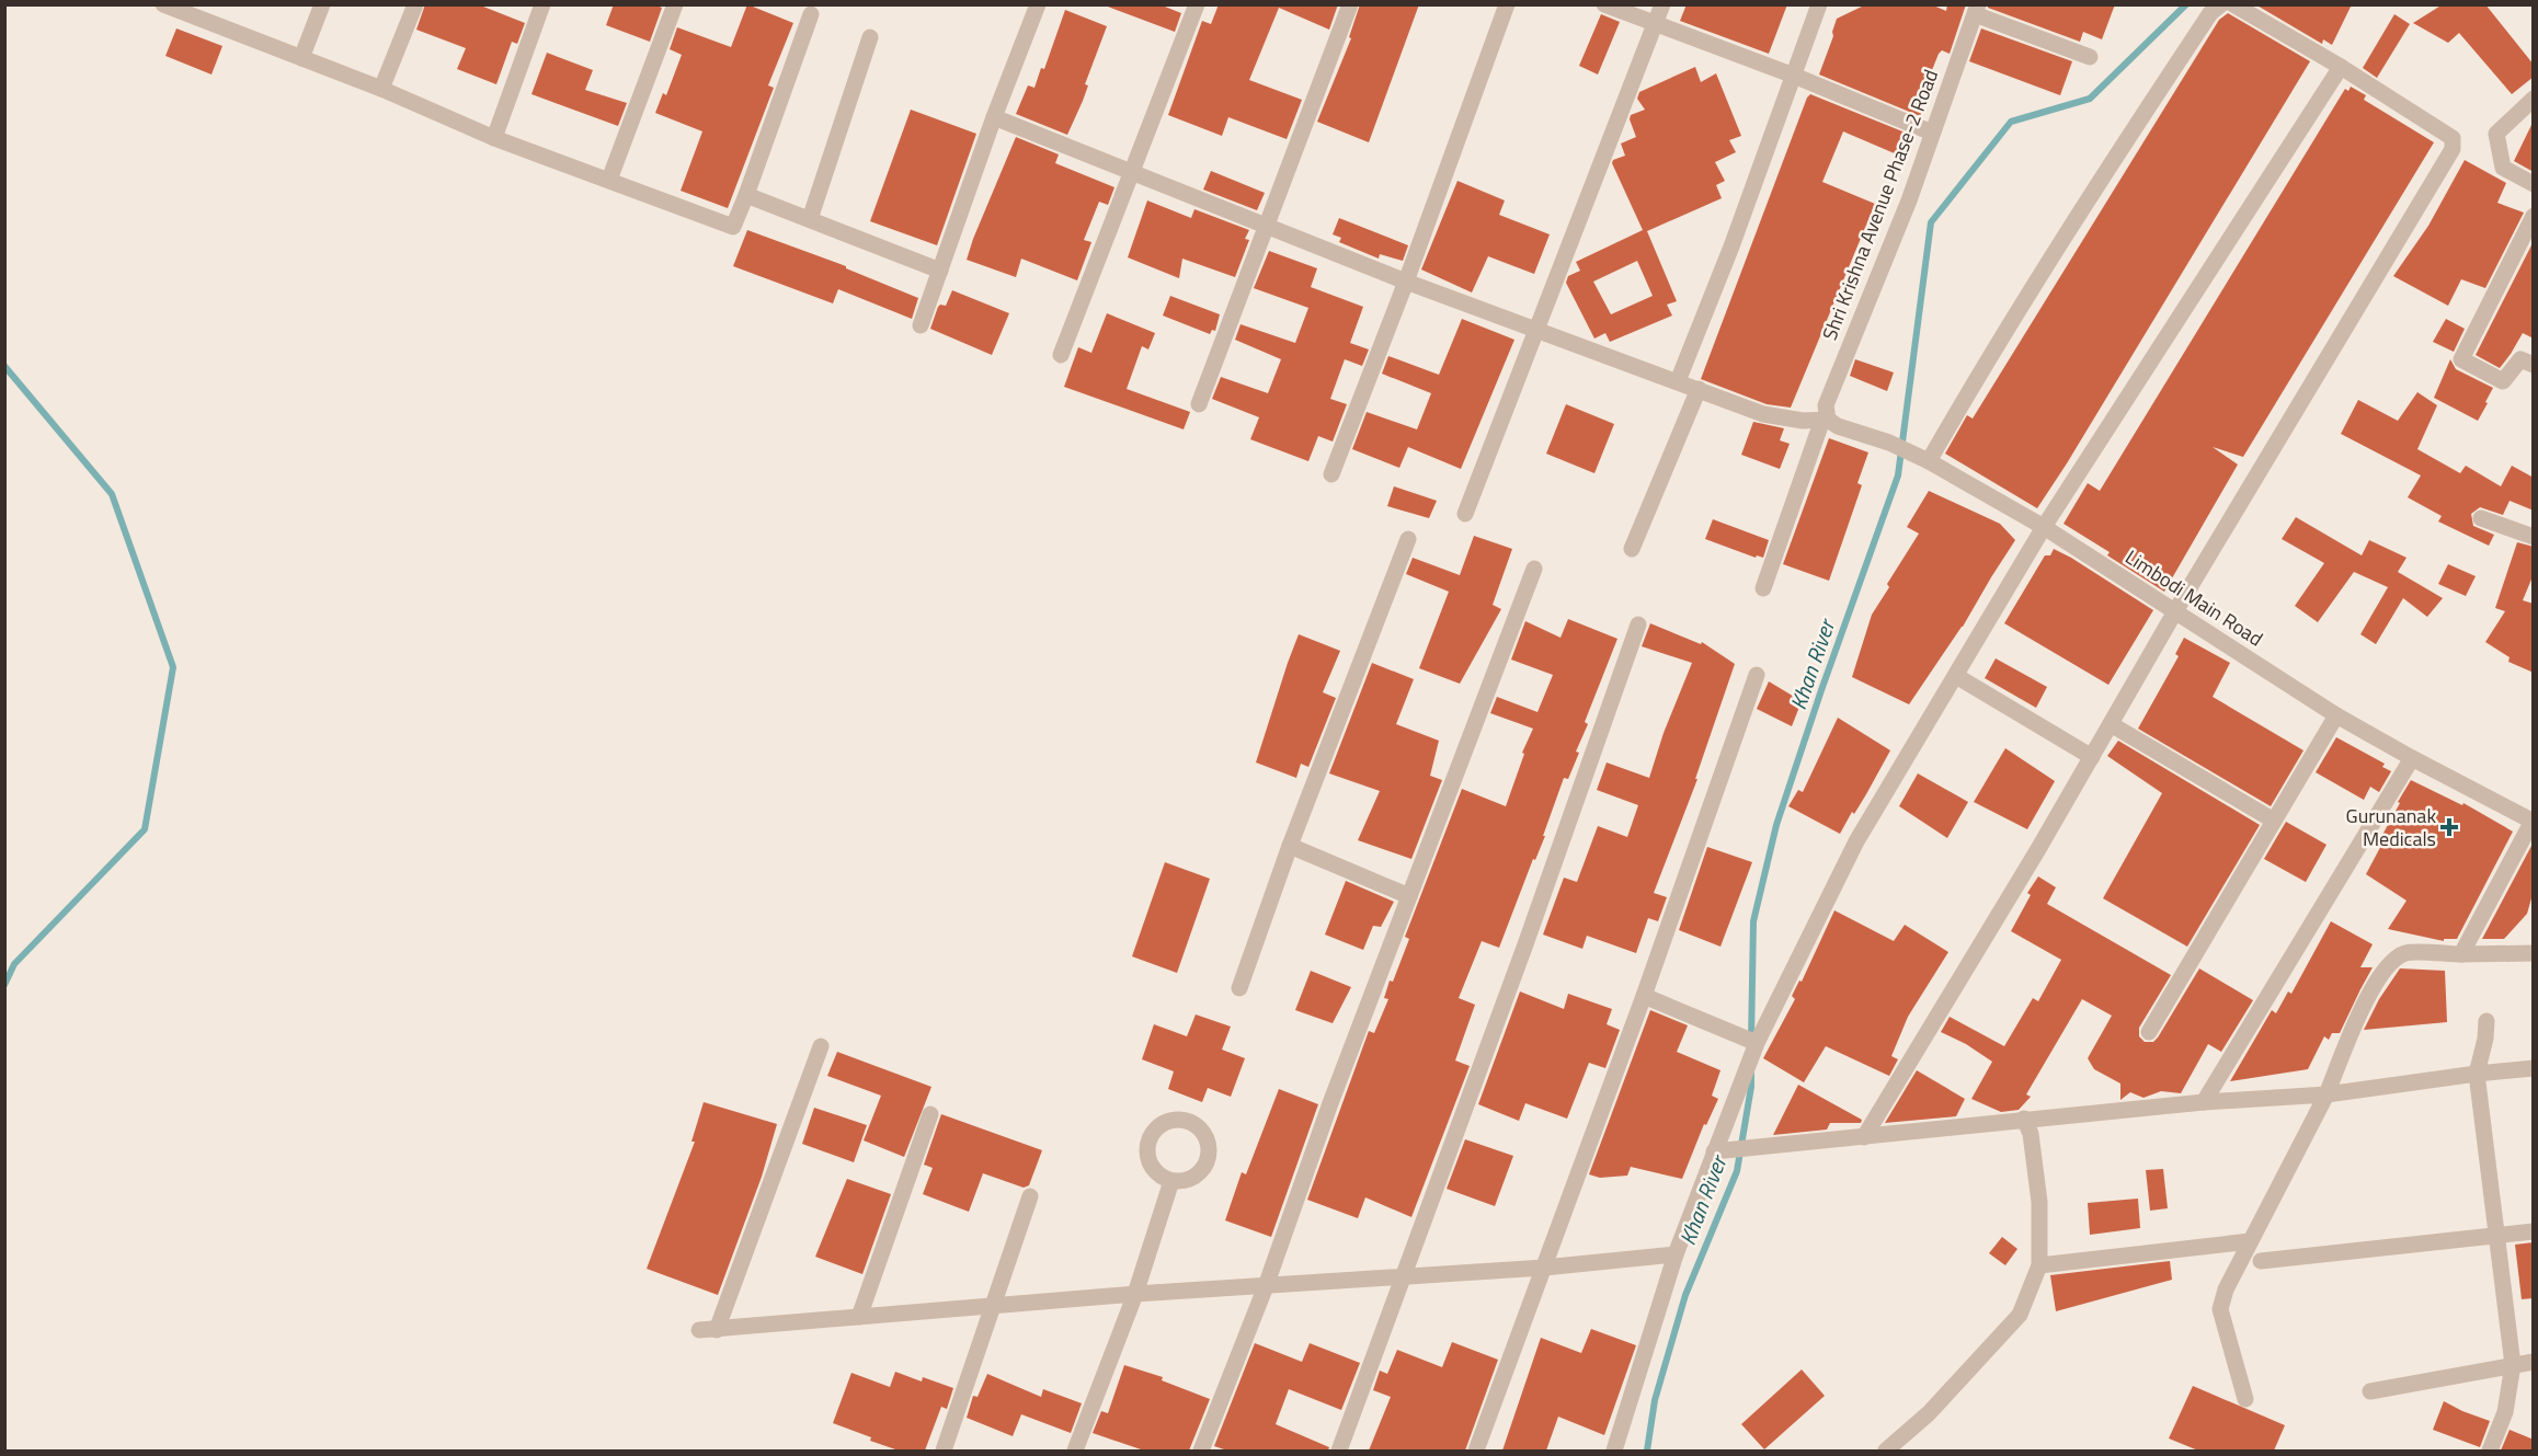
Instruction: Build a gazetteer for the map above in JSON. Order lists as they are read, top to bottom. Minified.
{"streets":{"street":["Shri Krishna Avenue Phase-2 Road","Limbodi Main Road"]},"crossings":[["Shri Krishna Avenue Phase-2 Road","Limbodi Main Road"]],"water":["Khan River"],"places":{"health":["Gurunanak Medicals"]}}
